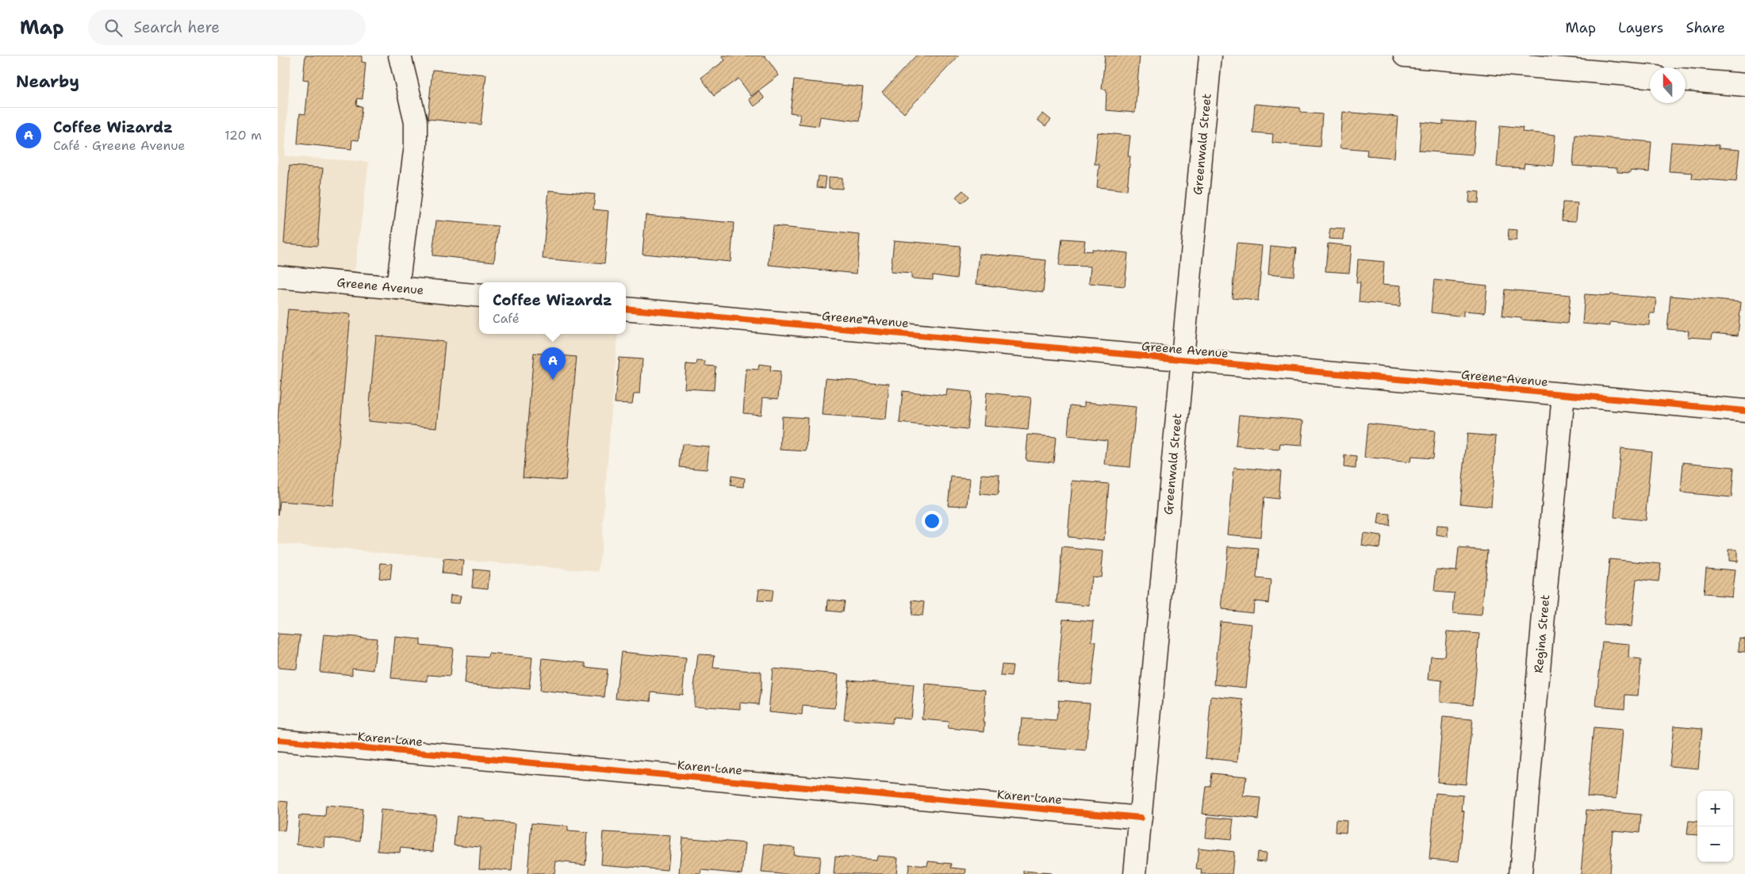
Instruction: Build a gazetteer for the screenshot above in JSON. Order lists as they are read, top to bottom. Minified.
{"streets":{"street":["Greenwald Street","Greene Avenue","Regina Street","Karen Lane"]},"crossings":[["Greenwald Street","Greene Avenue"],["Greenwald Street","Karen Lane"],["Greene Avenue","Regina Street"]],"north":"top","page":{"header":"Map","search":"Search here","nav":["Map","Layers","Share"],"heading":"Nearby","list":[{"mark":"A","name":"Coffee Wizardz","note":"Café · Greene Avenue","value":"120 m"}],"popup":["Coffee Wizardz","Café"],"pins":"A","map_buttons":["+","−"]}}
